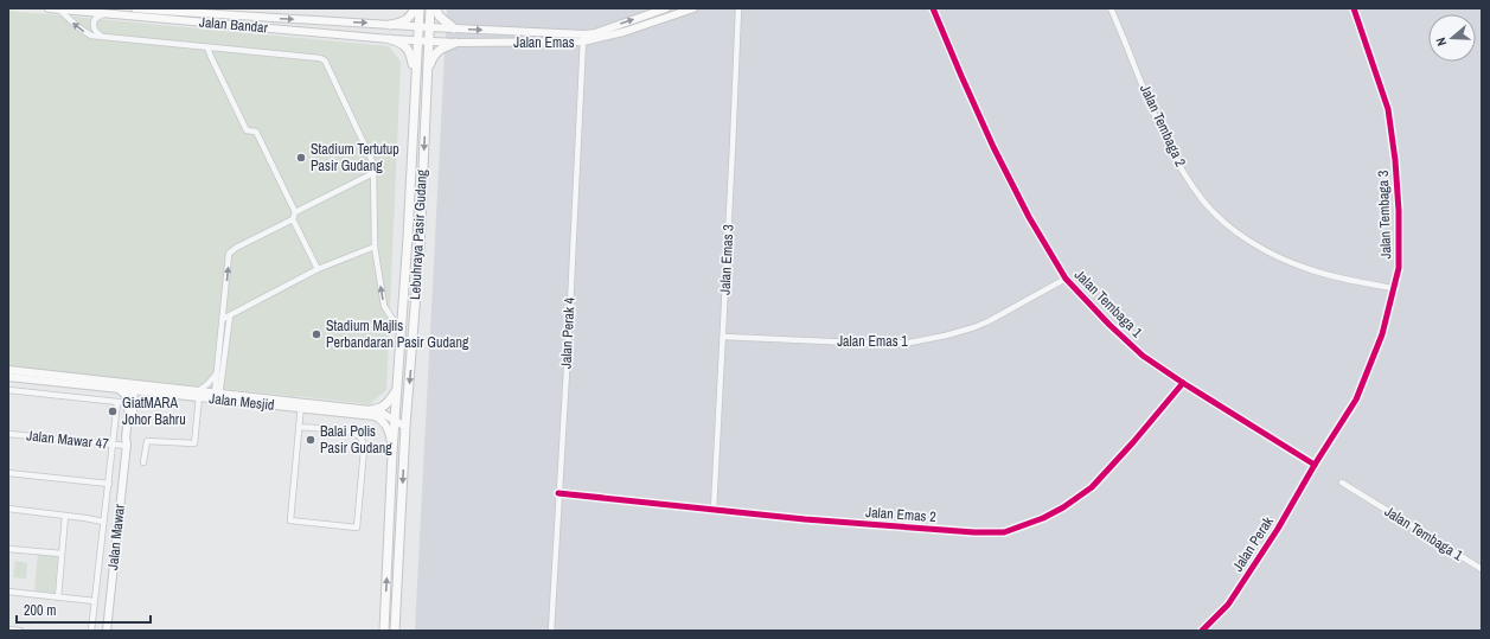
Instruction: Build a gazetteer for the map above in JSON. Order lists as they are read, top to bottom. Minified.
{"streets":{"main road":["Jalan Bandar","Jalan Emas","Lebuhraya Pasir Gudang","Jalan Tembaga 1","Jalan Mesjid","Jalan Mawar"],"street":["Jalan Tembaga 2","Jalan Tembaga 3","Jalan Emas 3","Jalan Perak 4","Jalan Emas 1","Jalan Mawar 47","Jalan Emas 2","Jalan Perak"]},"crossings":[["Jalan Bandar","Jalan Emas"],["Jalan Bandar","Lebuhraya Pasir Gudang"],["Jalan Emas","Lebuhraya Pasir Gudang"],["Jalan Emas","Jalan Perak 4"],["Jalan Tembaga 2","Jalan Tembaga 3"],["Jalan Tembaga 3","Jalan Tembaga 1"],["Jalan Tembaga 3","Jalan Perak"],["Lebuhraya Pasir Gudang","Jalan Mesjid"],["Jalan Emas 3","Jalan Emas 1"],["Jalan Emas 3","Jalan Emas 2"],["Jalan Tembaga 1","Jalan Emas 1"],["Jalan Tembaga 1","Jalan Emas 2"],["Jalan Tembaga 1","Jalan Perak"],["Jalan Perak 4","Jalan Emas 2"],["Jalan Mesjid","Jalan Mawar"],["Jalan Mawar 47","Jalan Mawar"]],"places":["Stadium Tertutup Pasir Gudang","Stadium Majlis Perbandaran Pasir Gudang","GiatMARA Johor Bahru","Balai Polis Pasir Gudang"],"scale_bar":"200 m","north":"left"}
